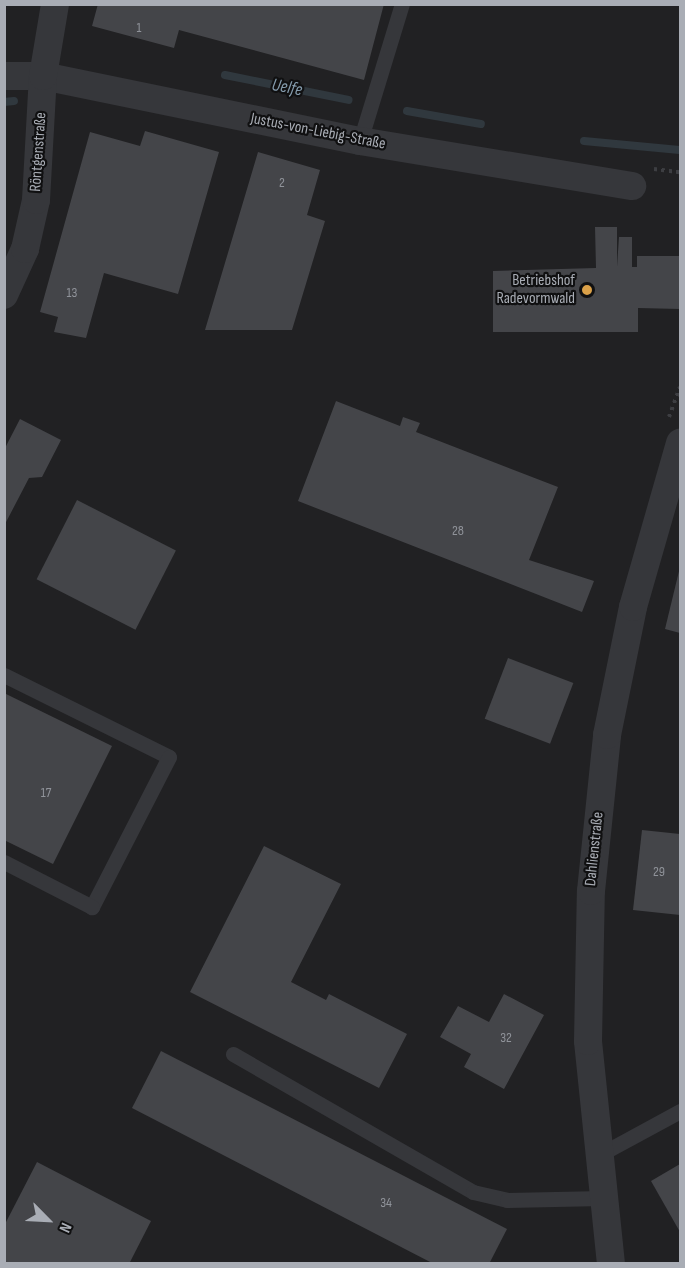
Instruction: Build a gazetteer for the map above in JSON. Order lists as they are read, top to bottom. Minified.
{"streets":{"street":["Justus-von-Liebig-Straße","Röntgenstraße","Dahlienstraße"]},"crossings":[["Justus-von-Liebig-Straße","Röntgenstraße"]],"water":["Uelfe"],"places":["Betriebshof Radevormwald"],"house_numbers":["1","2","13","28","17","29","32","34"],"north":"bottom right"}
